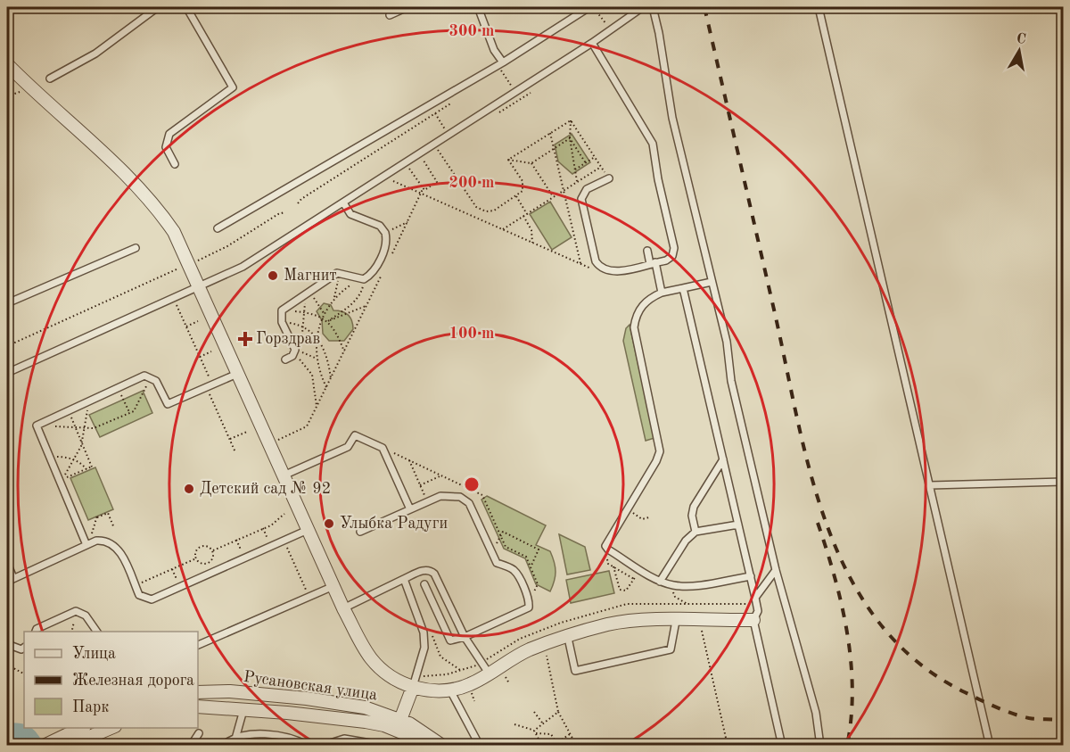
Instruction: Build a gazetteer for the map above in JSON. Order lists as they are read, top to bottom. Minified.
{"streets":{"street":["Русановская улица"]},"places":{"other":["Магнит","Детский сад № 92","Улыбка Радуги"],"health":["Горздрав"]},"legend":["Улица","Железная дорога","Парк"],"north":"top","rings":["300 m","200 m","100 m"]}
